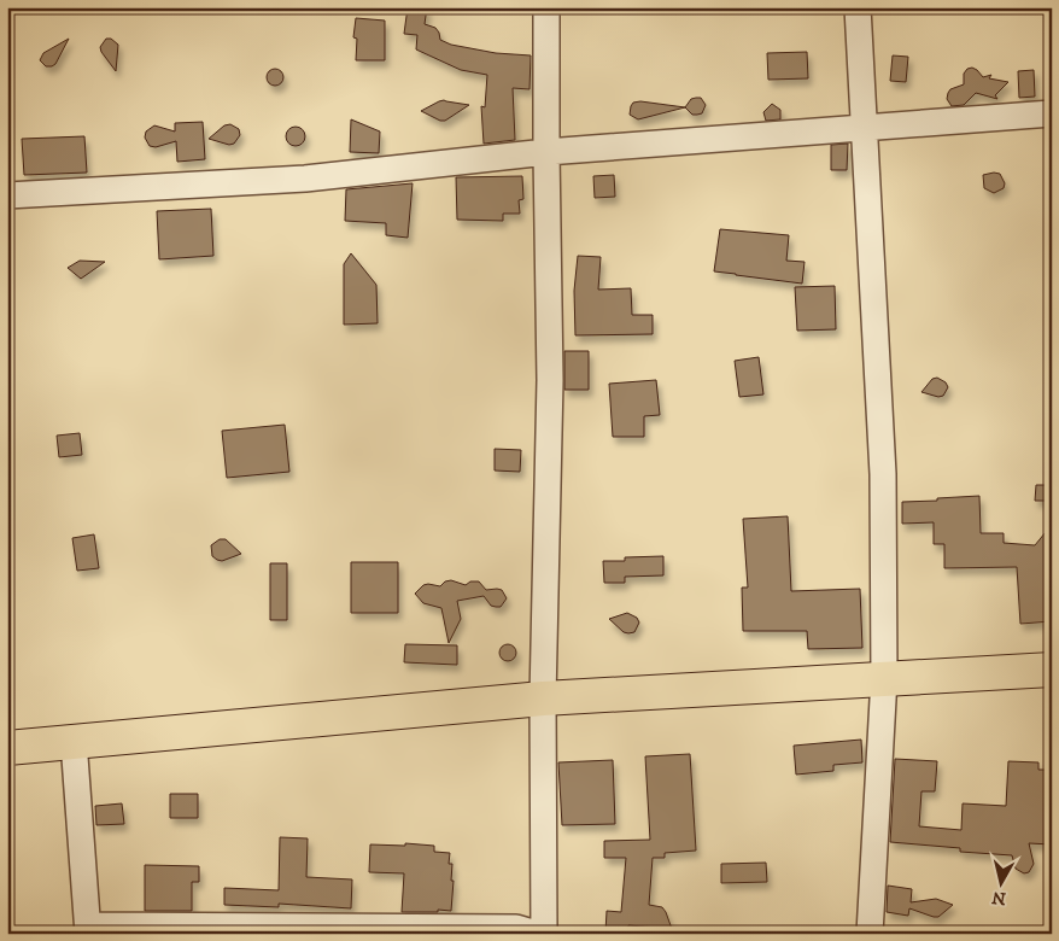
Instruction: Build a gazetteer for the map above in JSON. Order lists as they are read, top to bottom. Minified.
{"north":"bottom"}
